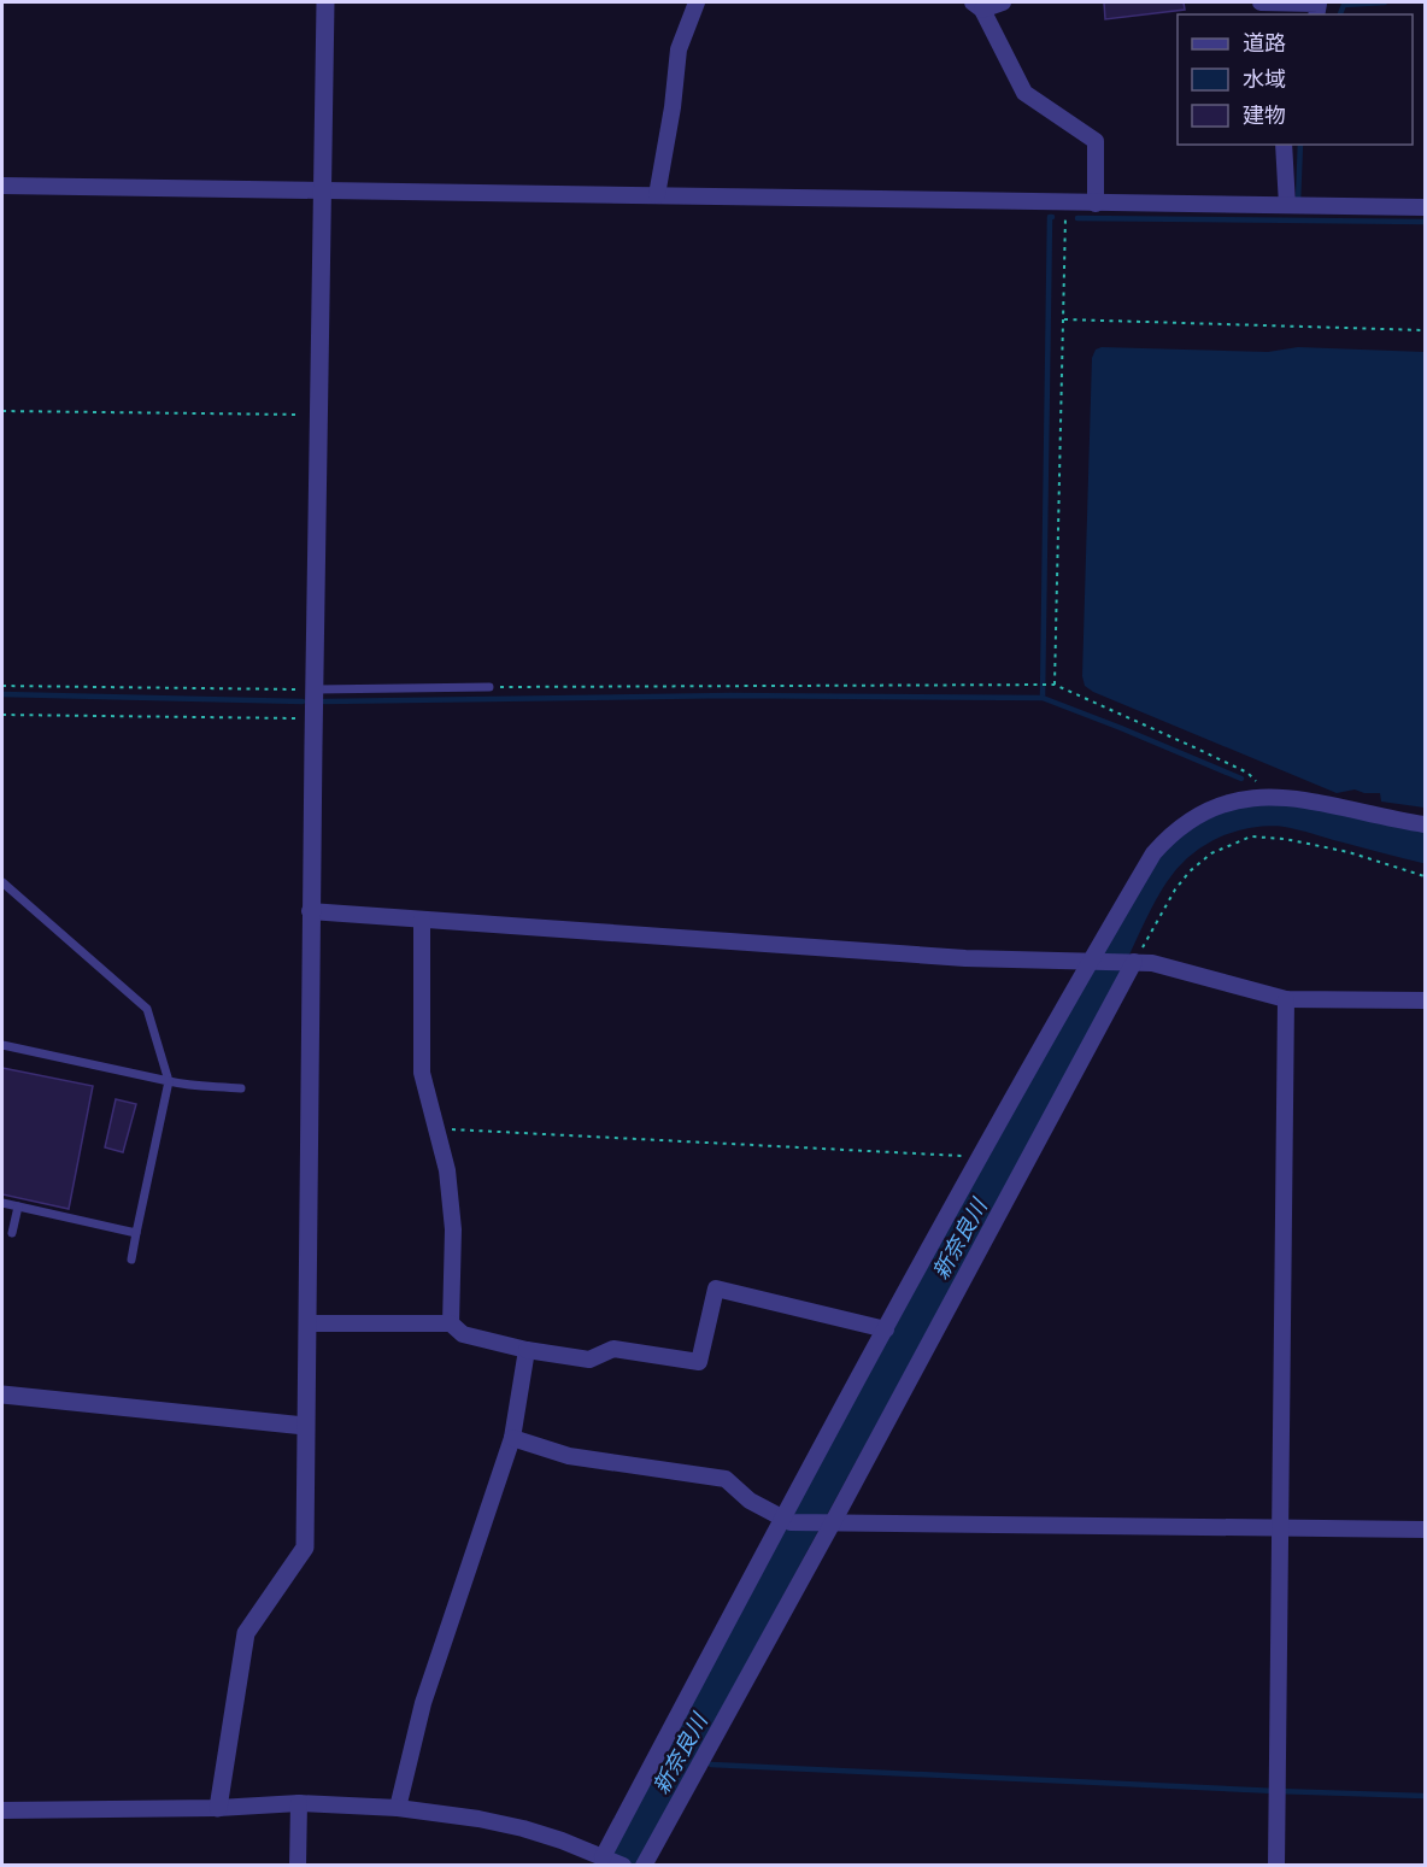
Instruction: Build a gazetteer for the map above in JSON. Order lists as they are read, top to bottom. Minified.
{"water":["新奈良川"],"legend":["道路","水域","建物"]}
